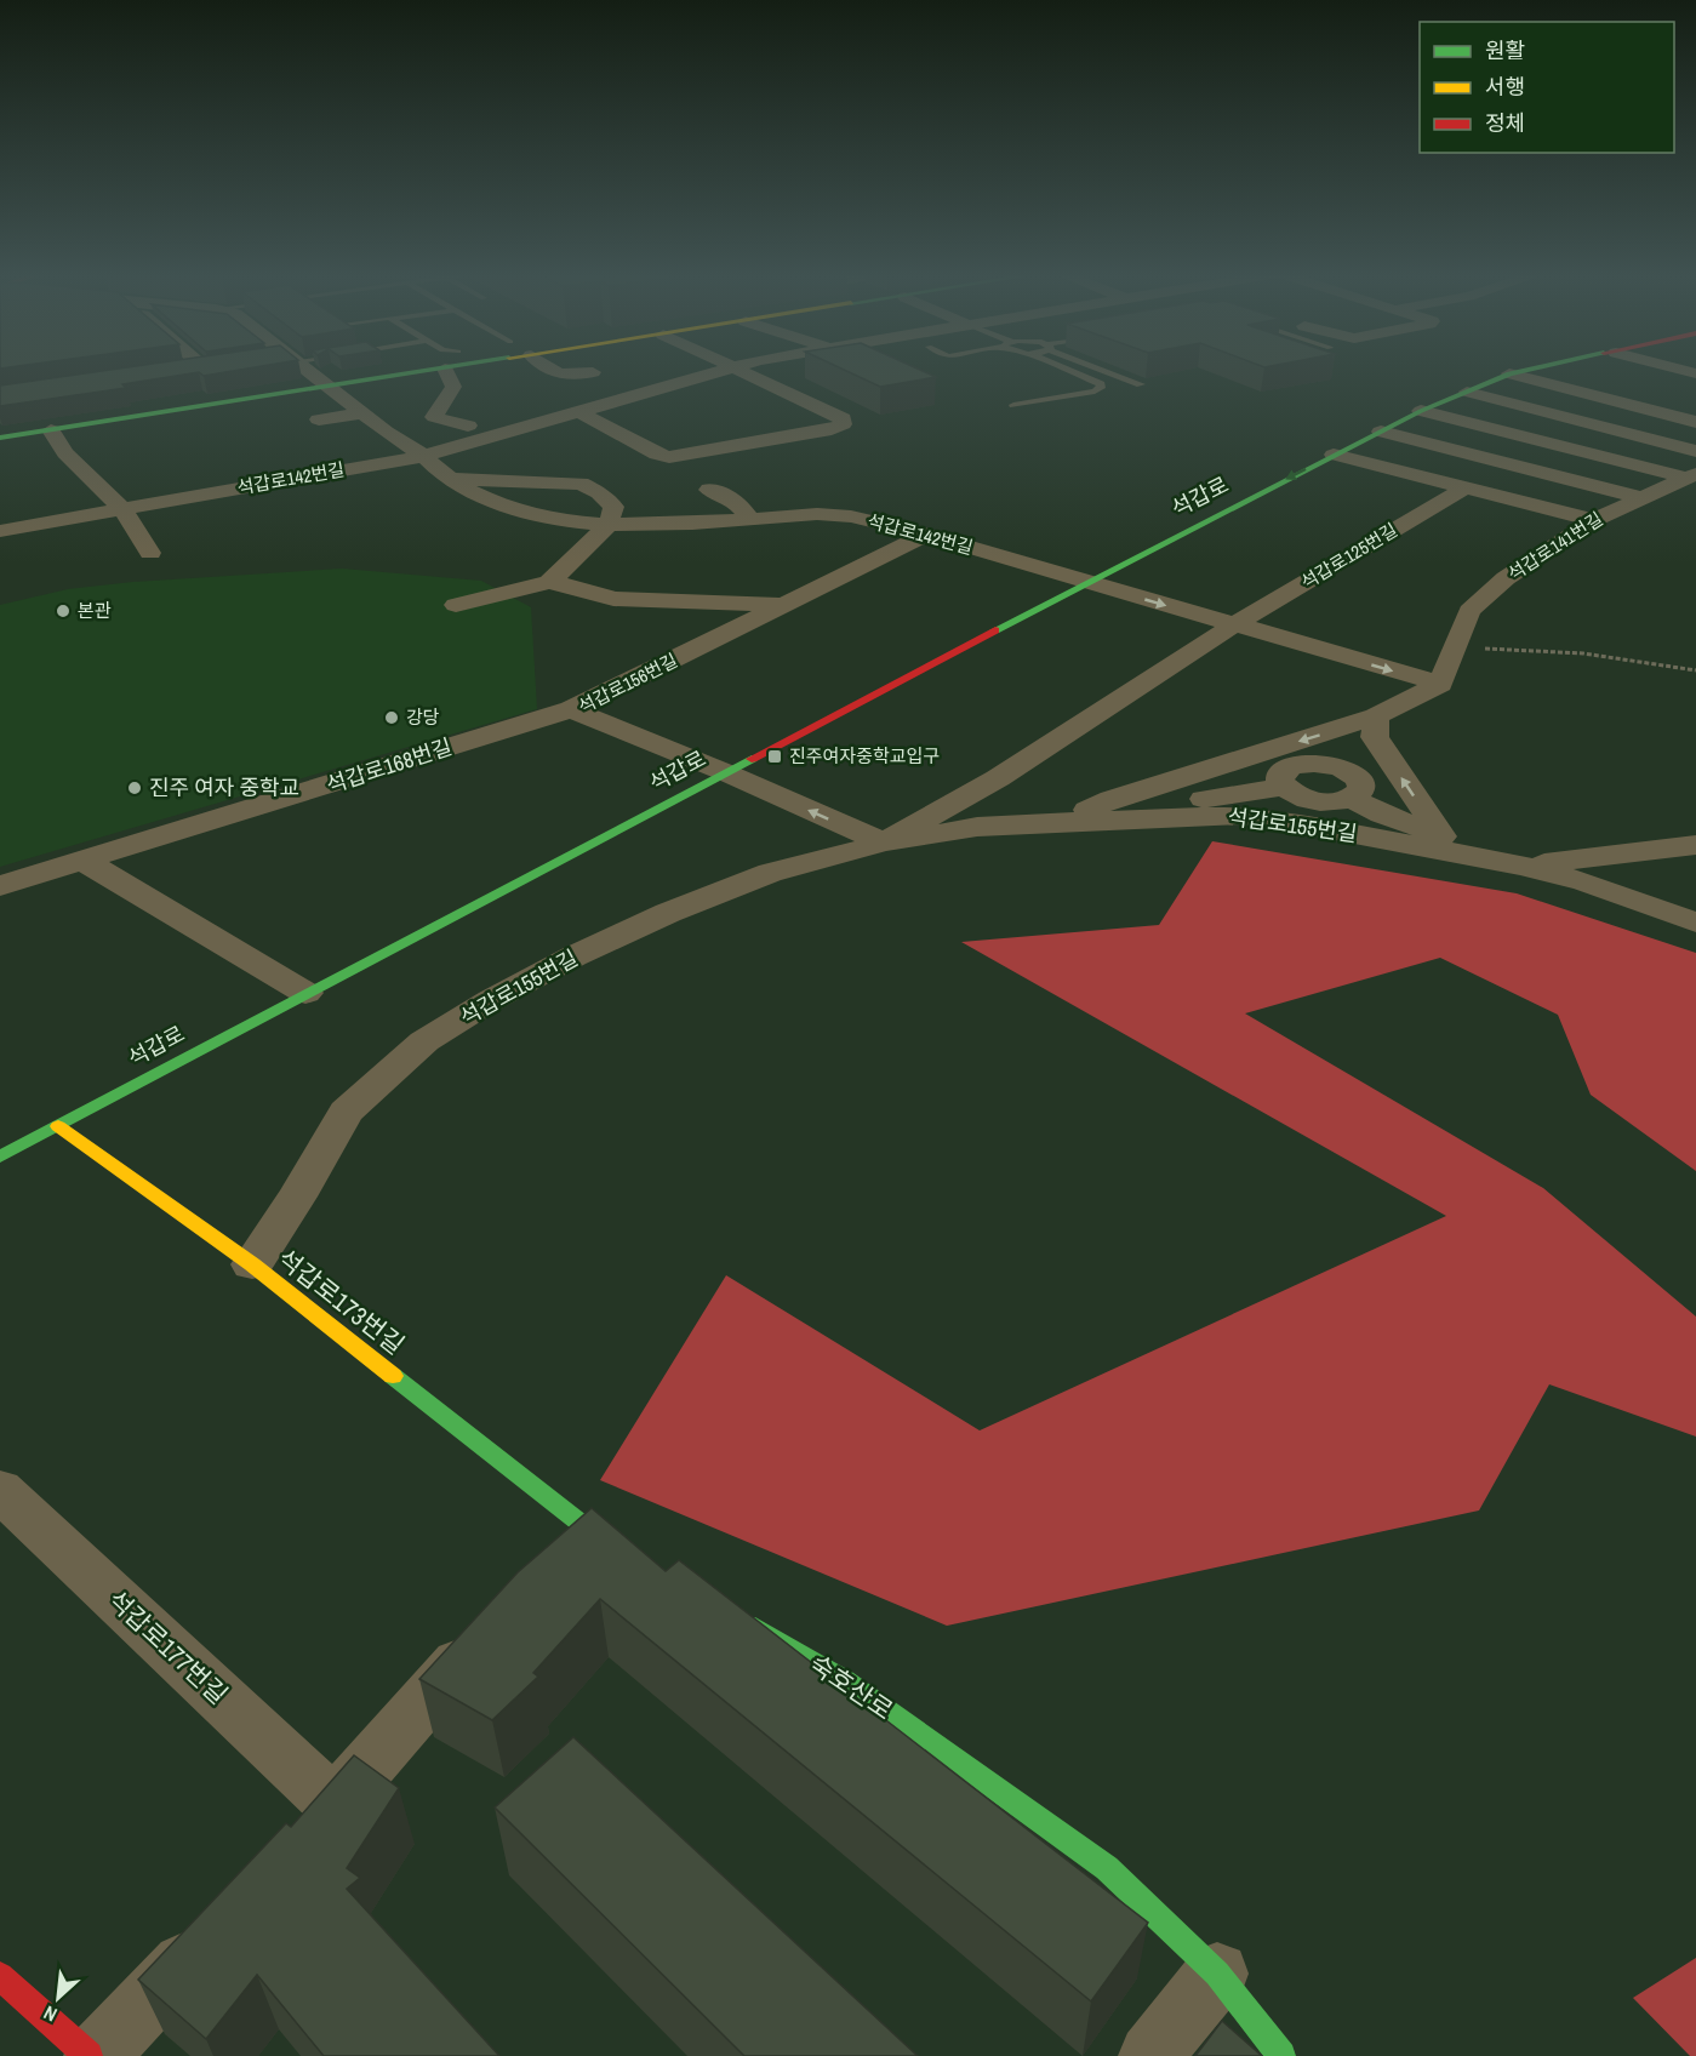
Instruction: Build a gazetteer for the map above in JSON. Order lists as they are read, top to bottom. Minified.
{"streets":{"street":["석갑로142번길","석갑로","석갑로141번길","석갑로125번길","석갑로156번길","석갑로168번길","석갑로155번길","석갑로173번길","석갑로177번길","숙호산로"]},"crossings":[["석갑로142번길","석갑로"],["석갑로142번길","석갑로156번길"],["석갑로","석갑로156번길"],["석갑로","석갑로173번길"],["석갑로125번길","석갑로155번길"],["석갑로156번길","석갑로168번길"],["석갑로155번길","석갑로173번길"]],"places":{"other":["본관","강당","진주 여자 중학교"],"transit":["진주여자중학교입구"]},"legend":["원활","서행","정체"],"north":"bottom left"}
